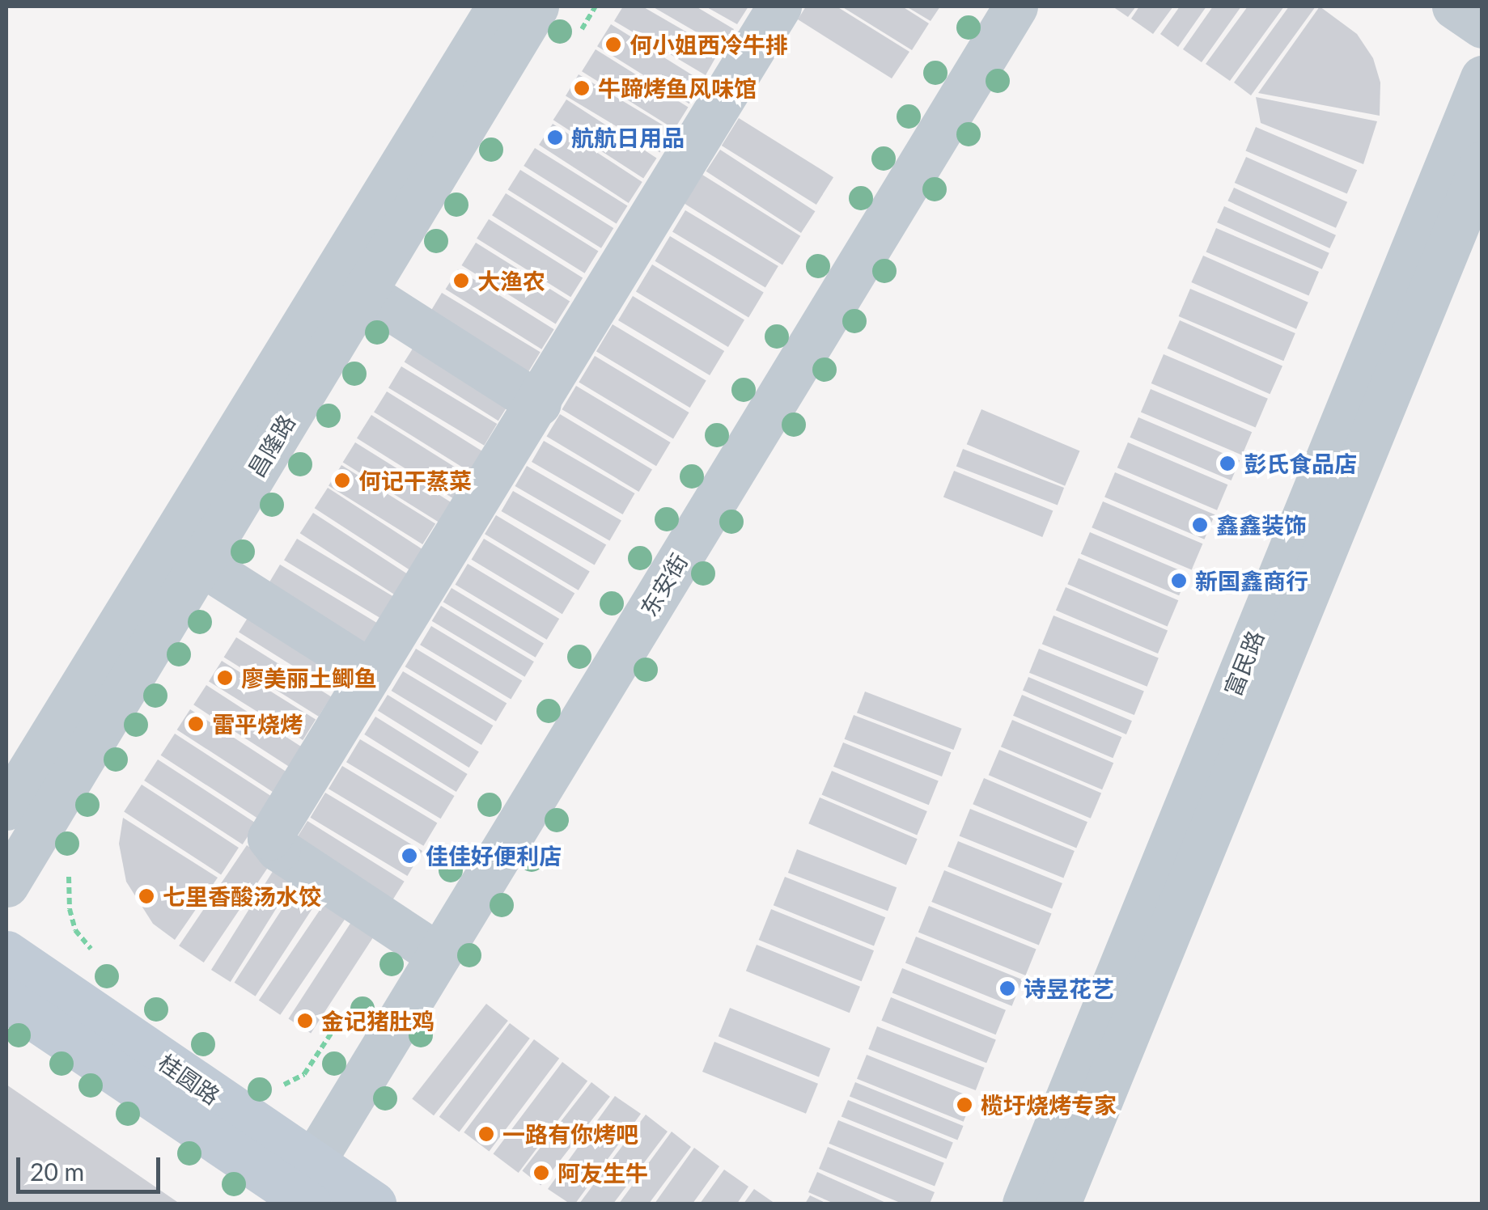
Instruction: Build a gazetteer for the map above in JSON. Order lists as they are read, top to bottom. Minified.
{"streets":{"main road":["桂圆路"],"street":["昌隆路","东安街","富民路"]},"crossings":[["东安街","桂圆路"]],"places":["何小姐西冷牛排","牛蹄烤鱼风味馆","航航日用品","大渔农","彭氏食品店","何记干蒸菜","鑫鑫装饰","新国鑫商行","廖美丽土鲫鱼","雷平烧烤","佳佳好便利店","七里香酸汤水饺","诗昱花艺","金记猪肚鸡","榄圩烧烤专家","一路有你烤吧","阿友生牛"],"scale_bar":"20 m"}
